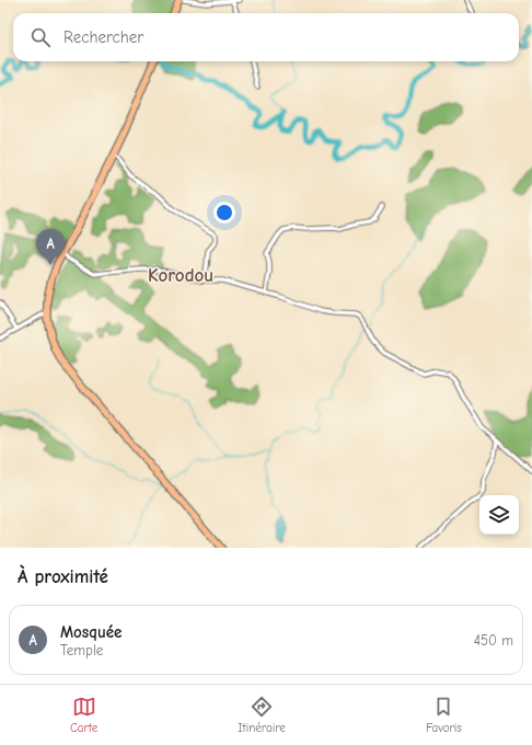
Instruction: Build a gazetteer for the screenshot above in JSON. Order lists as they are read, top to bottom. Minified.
{"districts":["Korodou"],"page":{"search":"Rechercher","pins":"A","heading":"À proximité","list":[{"mark":"A","name":"Mosquée","note":"Temple","value":"450 m"}],"nav":["Carte","Itinéraire","Favoris"]}}
